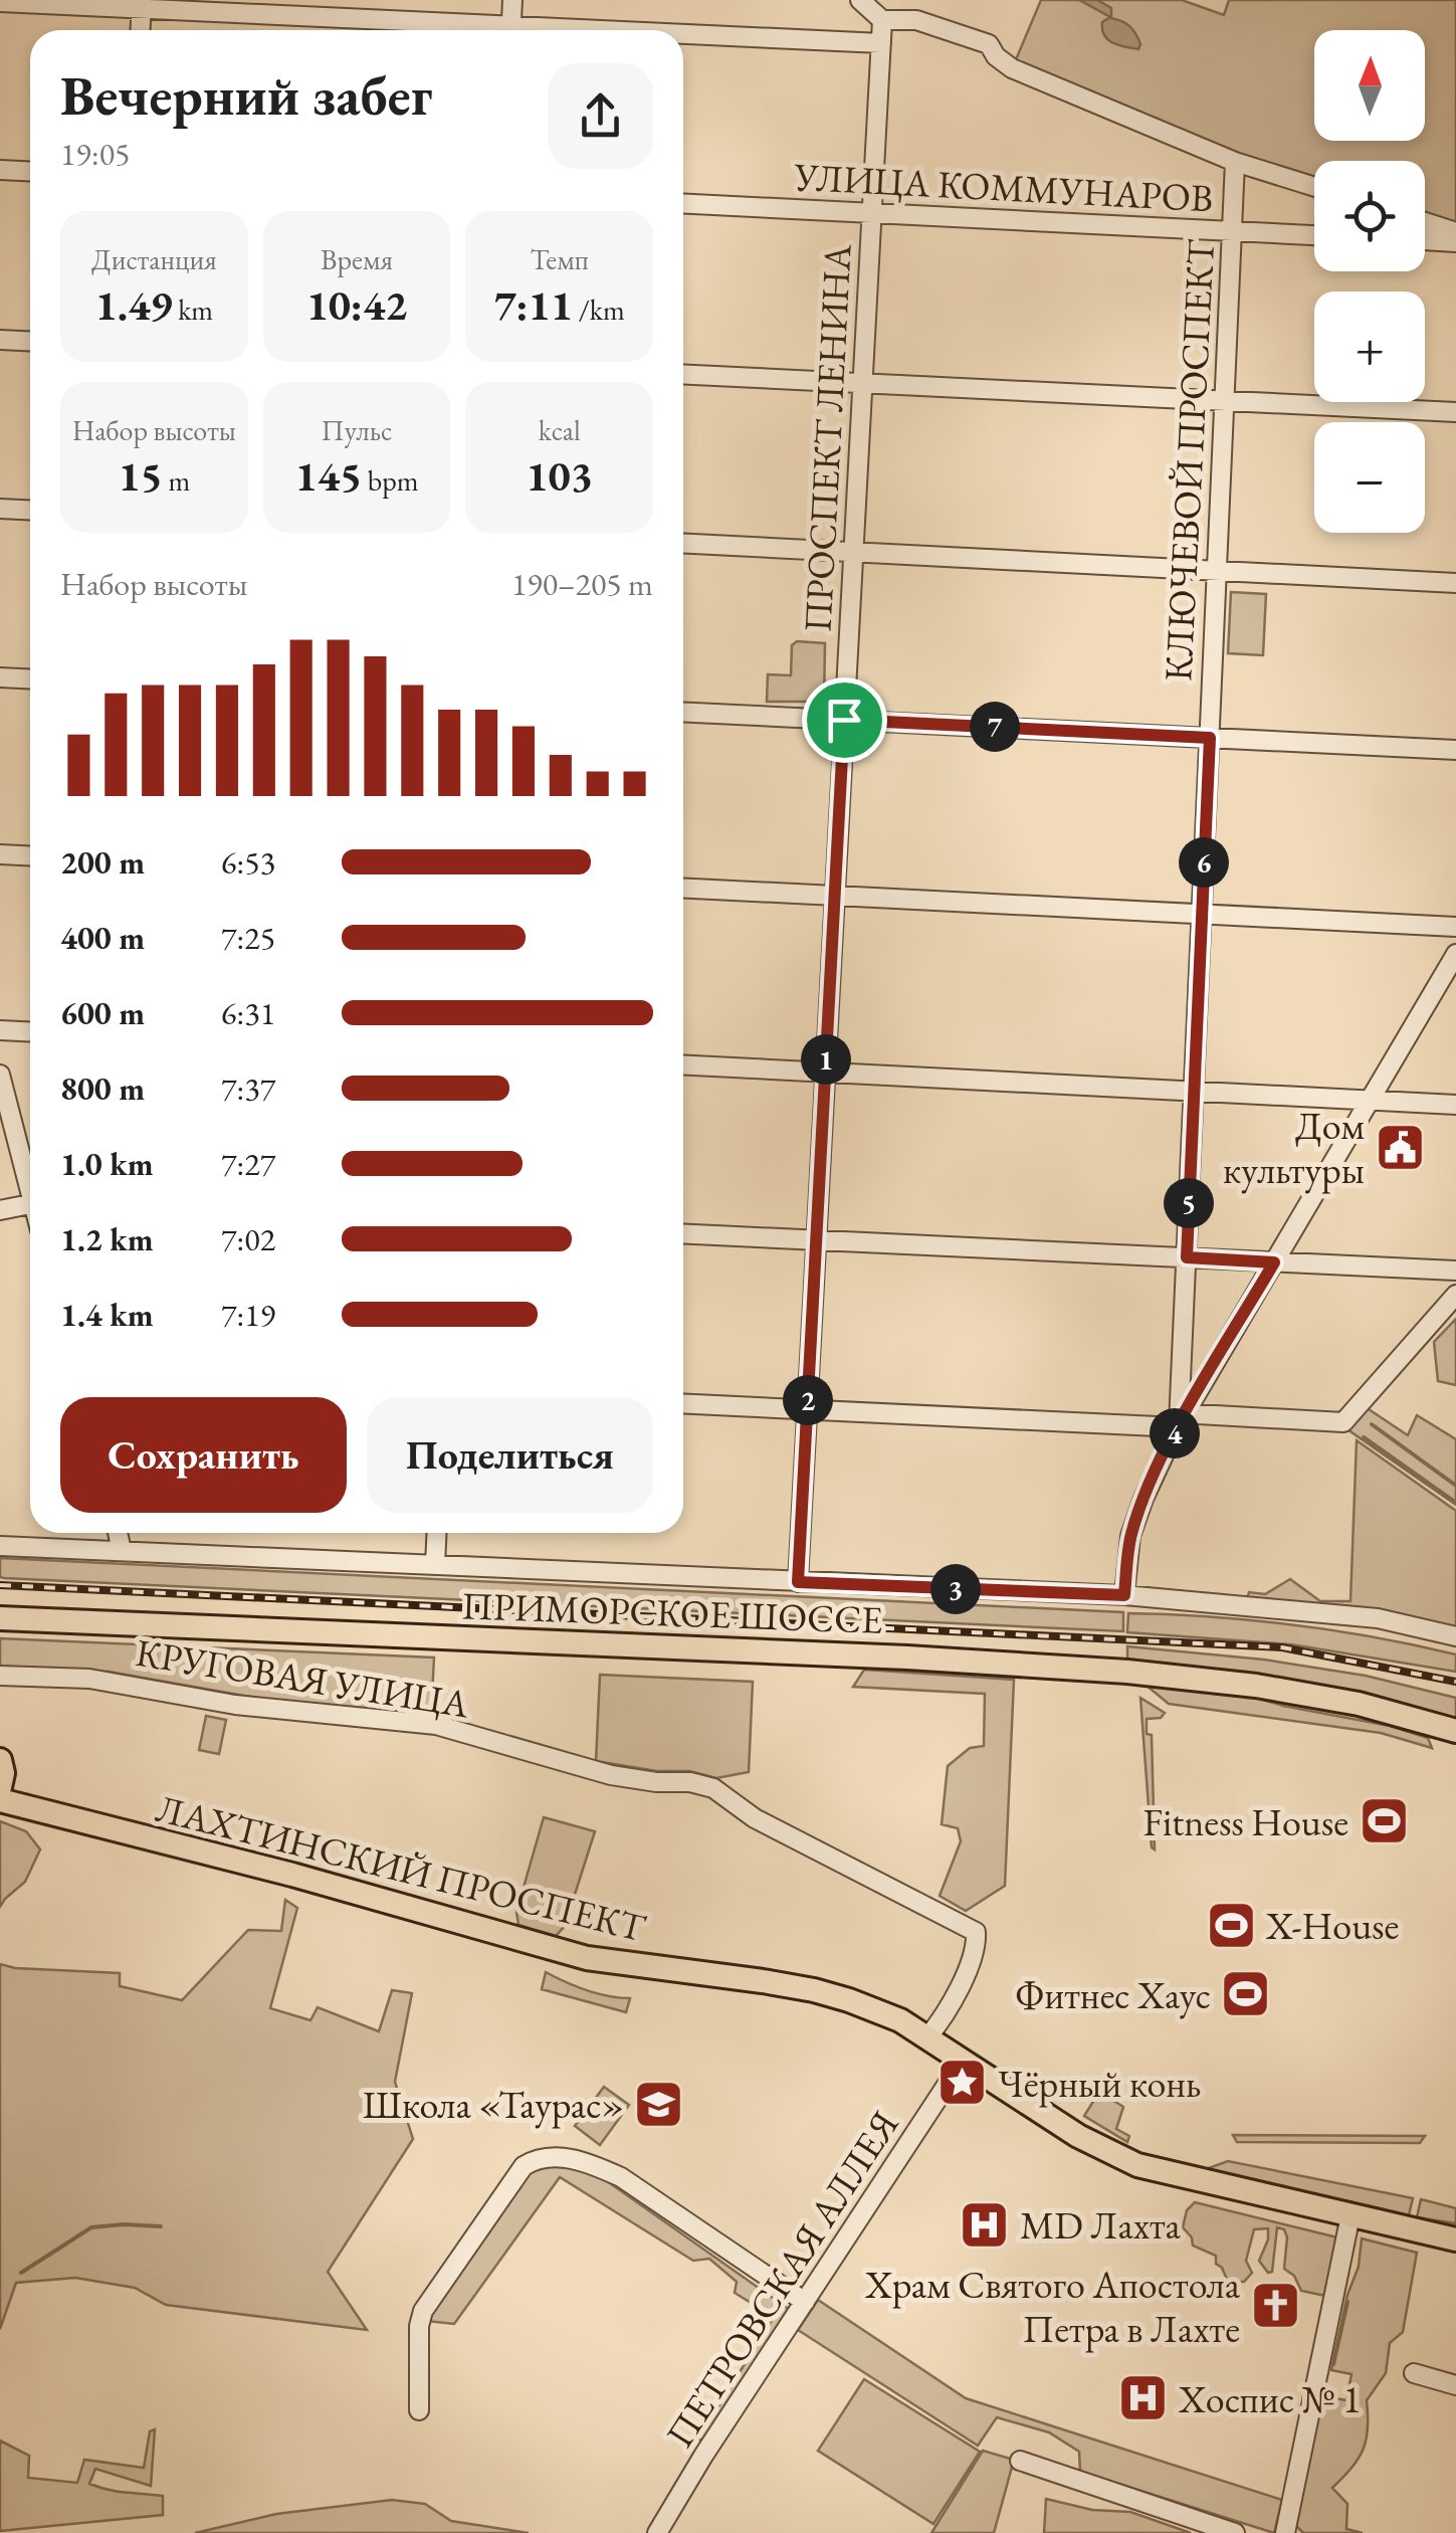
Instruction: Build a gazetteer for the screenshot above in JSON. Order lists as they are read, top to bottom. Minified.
{"streets":{"main road":["ПРИМОРСКОЕ ШОССЕ","ЛАХТИНСКИЙ ПРОСПЕКТ"],"street":["УЛИЦА КОММУНАРОВ","ПРОСПЕКТ ЛЕНИНА","КЛЮЧЕВОЙ ПРОСПЕКТ","КРУГОВАЯ УЛИЦА","ПЕТРОВСКАЯ АЛЛЕЯ"]},"crossings":[["УЛИЦА КОММУНАРОВ","ПРОСПЕКТ ЛЕНИНА"],["УЛИЦА КОММУНАРОВ","КЛЮЧЕВОЙ ПРОСПЕКТ"],["КРУГОВАЯ УЛИЦА","ЛАХТИНСКИЙ ПРОСПЕКТ"],["ЛАХТИНСКИЙ ПРОСПЕКТ","ПЕТРОВСКАЯ АЛЛЕЯ"]],"places":{"public building":["Дом культуры"],"sports":["Fitness House","X-House","Фитнес Хаус"],"place":["Чёрный конь"],"school or university":["Школа «Таурас»"],"hospital":["MD Лахта","Хоспис № 1"],"church":["Храм Святого Апостола Петра в Лахте"]},"north":"top","page":{"map_buttons":["+","−"],"heading":["Вечерний забег","19:05"],"stats":[["Дистанция","1.49 km"],["Время","10:42"],["Темп","7:11 /km"],["Набор высоты","15 m"],["Пульс","145 bpm"],["kcal","103"]],"chart":["Набор высоты","190–205 m"],"pins":["7","6","1","5","2","4","3"],"list":[{"name":"200 m","note":"6:53"},{"name":"400 m","note":"7:25"},{"name":"600 m","note":"6:31"},{"name":"800 m","note":"7:37"},{"name":"1.0 km","note":"7:27"},{"name":"1.2 km","note":"7:02"},{"name":"1.4 km","note":"7:19"}],"buttons":["Сохранить","Поделиться"]}}
